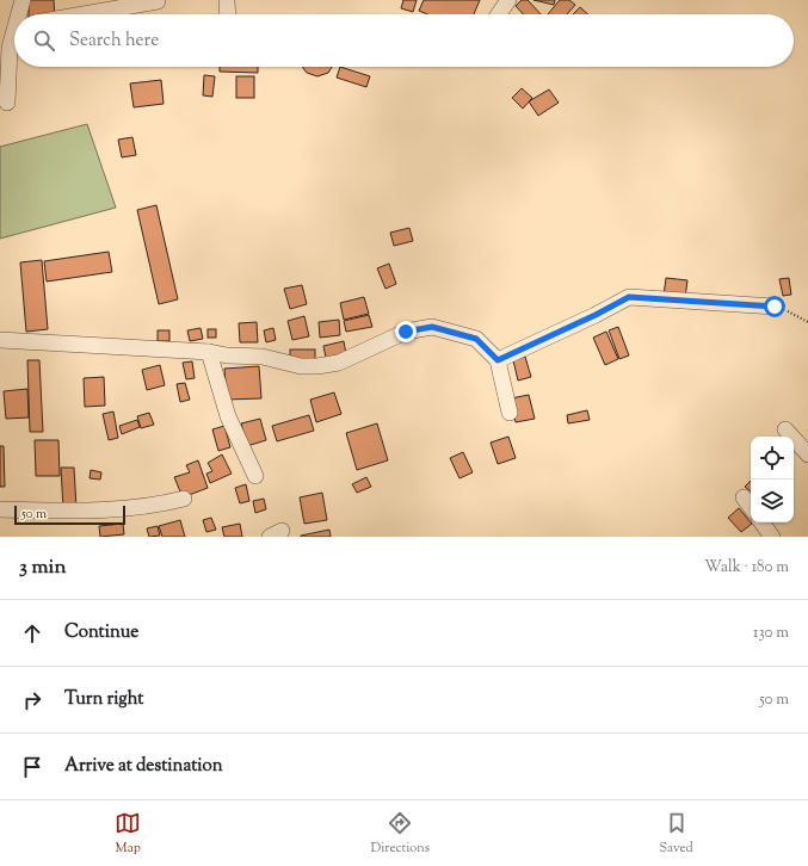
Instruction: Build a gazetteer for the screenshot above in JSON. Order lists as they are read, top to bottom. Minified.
{"scale_bar":"50 m","page":{"search":"Search here","scale":"50 m","heading":["3 min","Walk · 180 m"],"list":[["Continue","130 m"],["Turn right","50 m"],"Arrive at destination"],"nav":["Map","Directions","Saved"]}}
